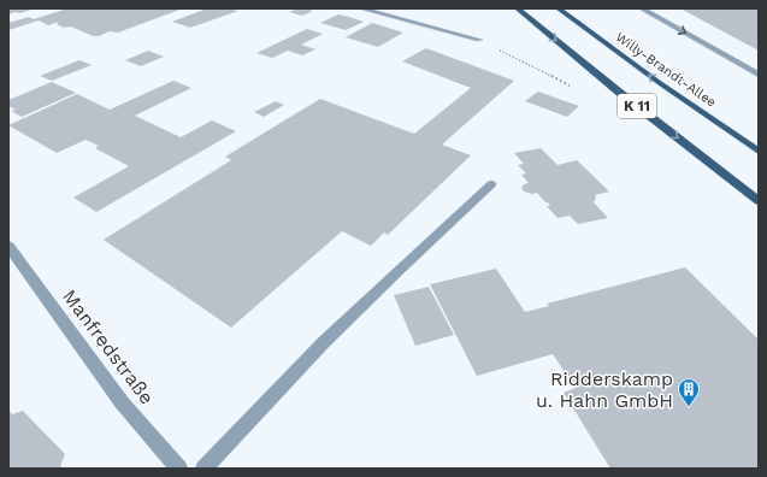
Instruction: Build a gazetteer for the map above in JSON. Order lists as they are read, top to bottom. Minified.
{"streets":{"main road":["Willy-Brandt-Allee","K 11"],"street":["Manfredstraße"]},"places":{"building":["Ridderskamp u. Hahn GmbH"]}}
